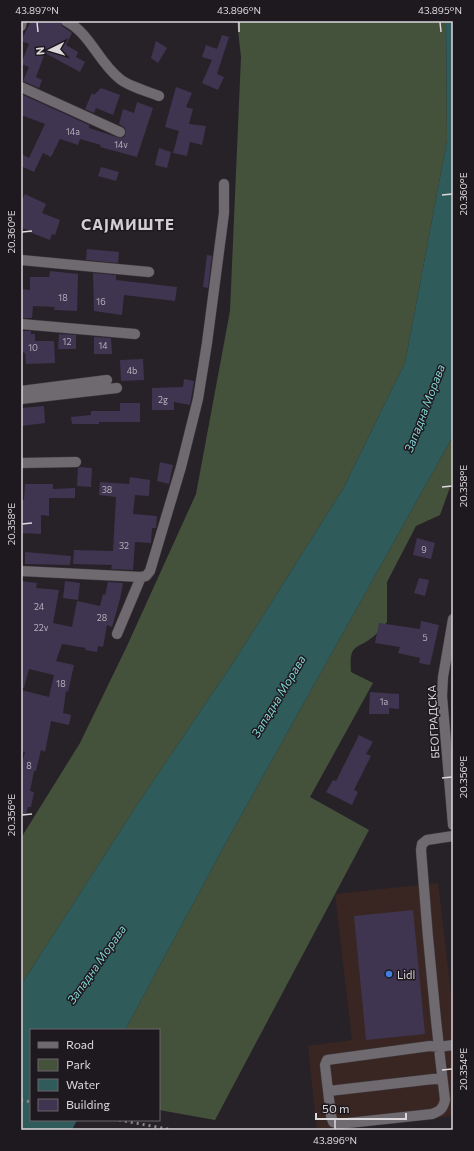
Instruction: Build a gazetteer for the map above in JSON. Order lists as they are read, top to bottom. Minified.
{"streets":{"street":["БЕОГРАДСКА"]},"districts":["САЈМИШТЕ"],"water":["Западна Морава"],"places":["Lidl"],"house_numbers":["14a","14v","18","16","12","14","10","4b","2g","38","32","9","24","28","22v","5","18","1a","8"],"legend":["Road","Park","Water","Building"],"scale_bar":"50 m","north":"left","coordinates":["43.897°N","43.896°N","43.895°N","20.360°E","20.358°E","20.356°E","20.354°E"]}
